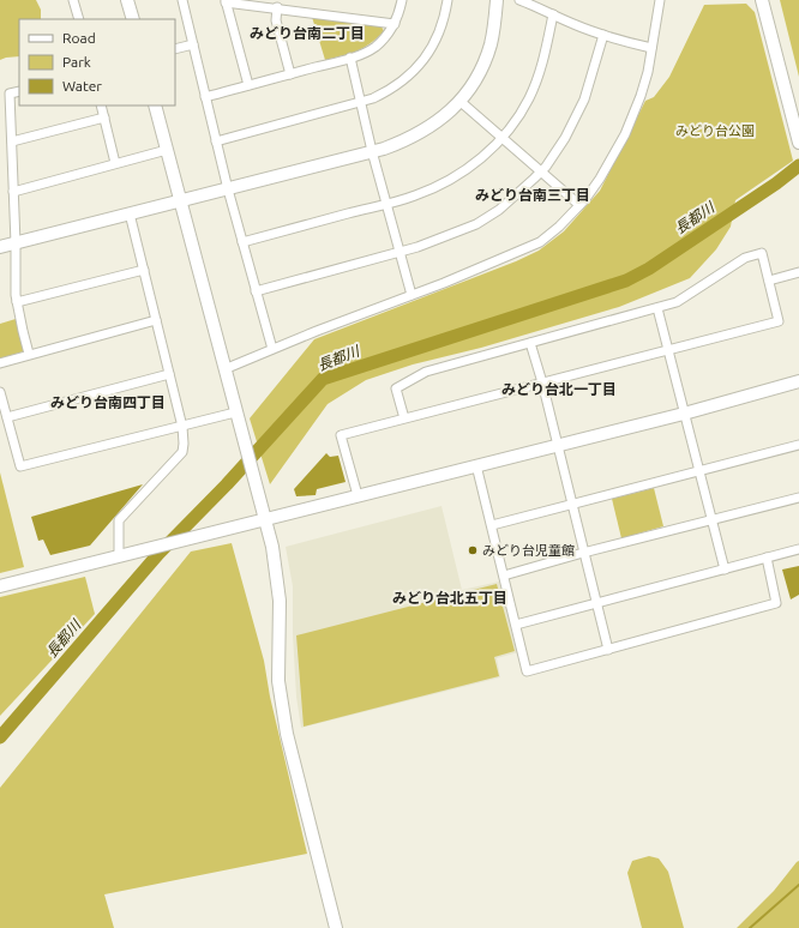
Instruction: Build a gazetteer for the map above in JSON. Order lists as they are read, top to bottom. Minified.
{"districts":["みどり台南二丁目","みどり台南三丁目","みどり台北一丁目","みどり台南四丁目","みどり台北五丁目"],"water":["長都川"],"parks":["みどり台公園"],"places":["みどり台児童館"],"legend":["Road","Park","Water"]}
